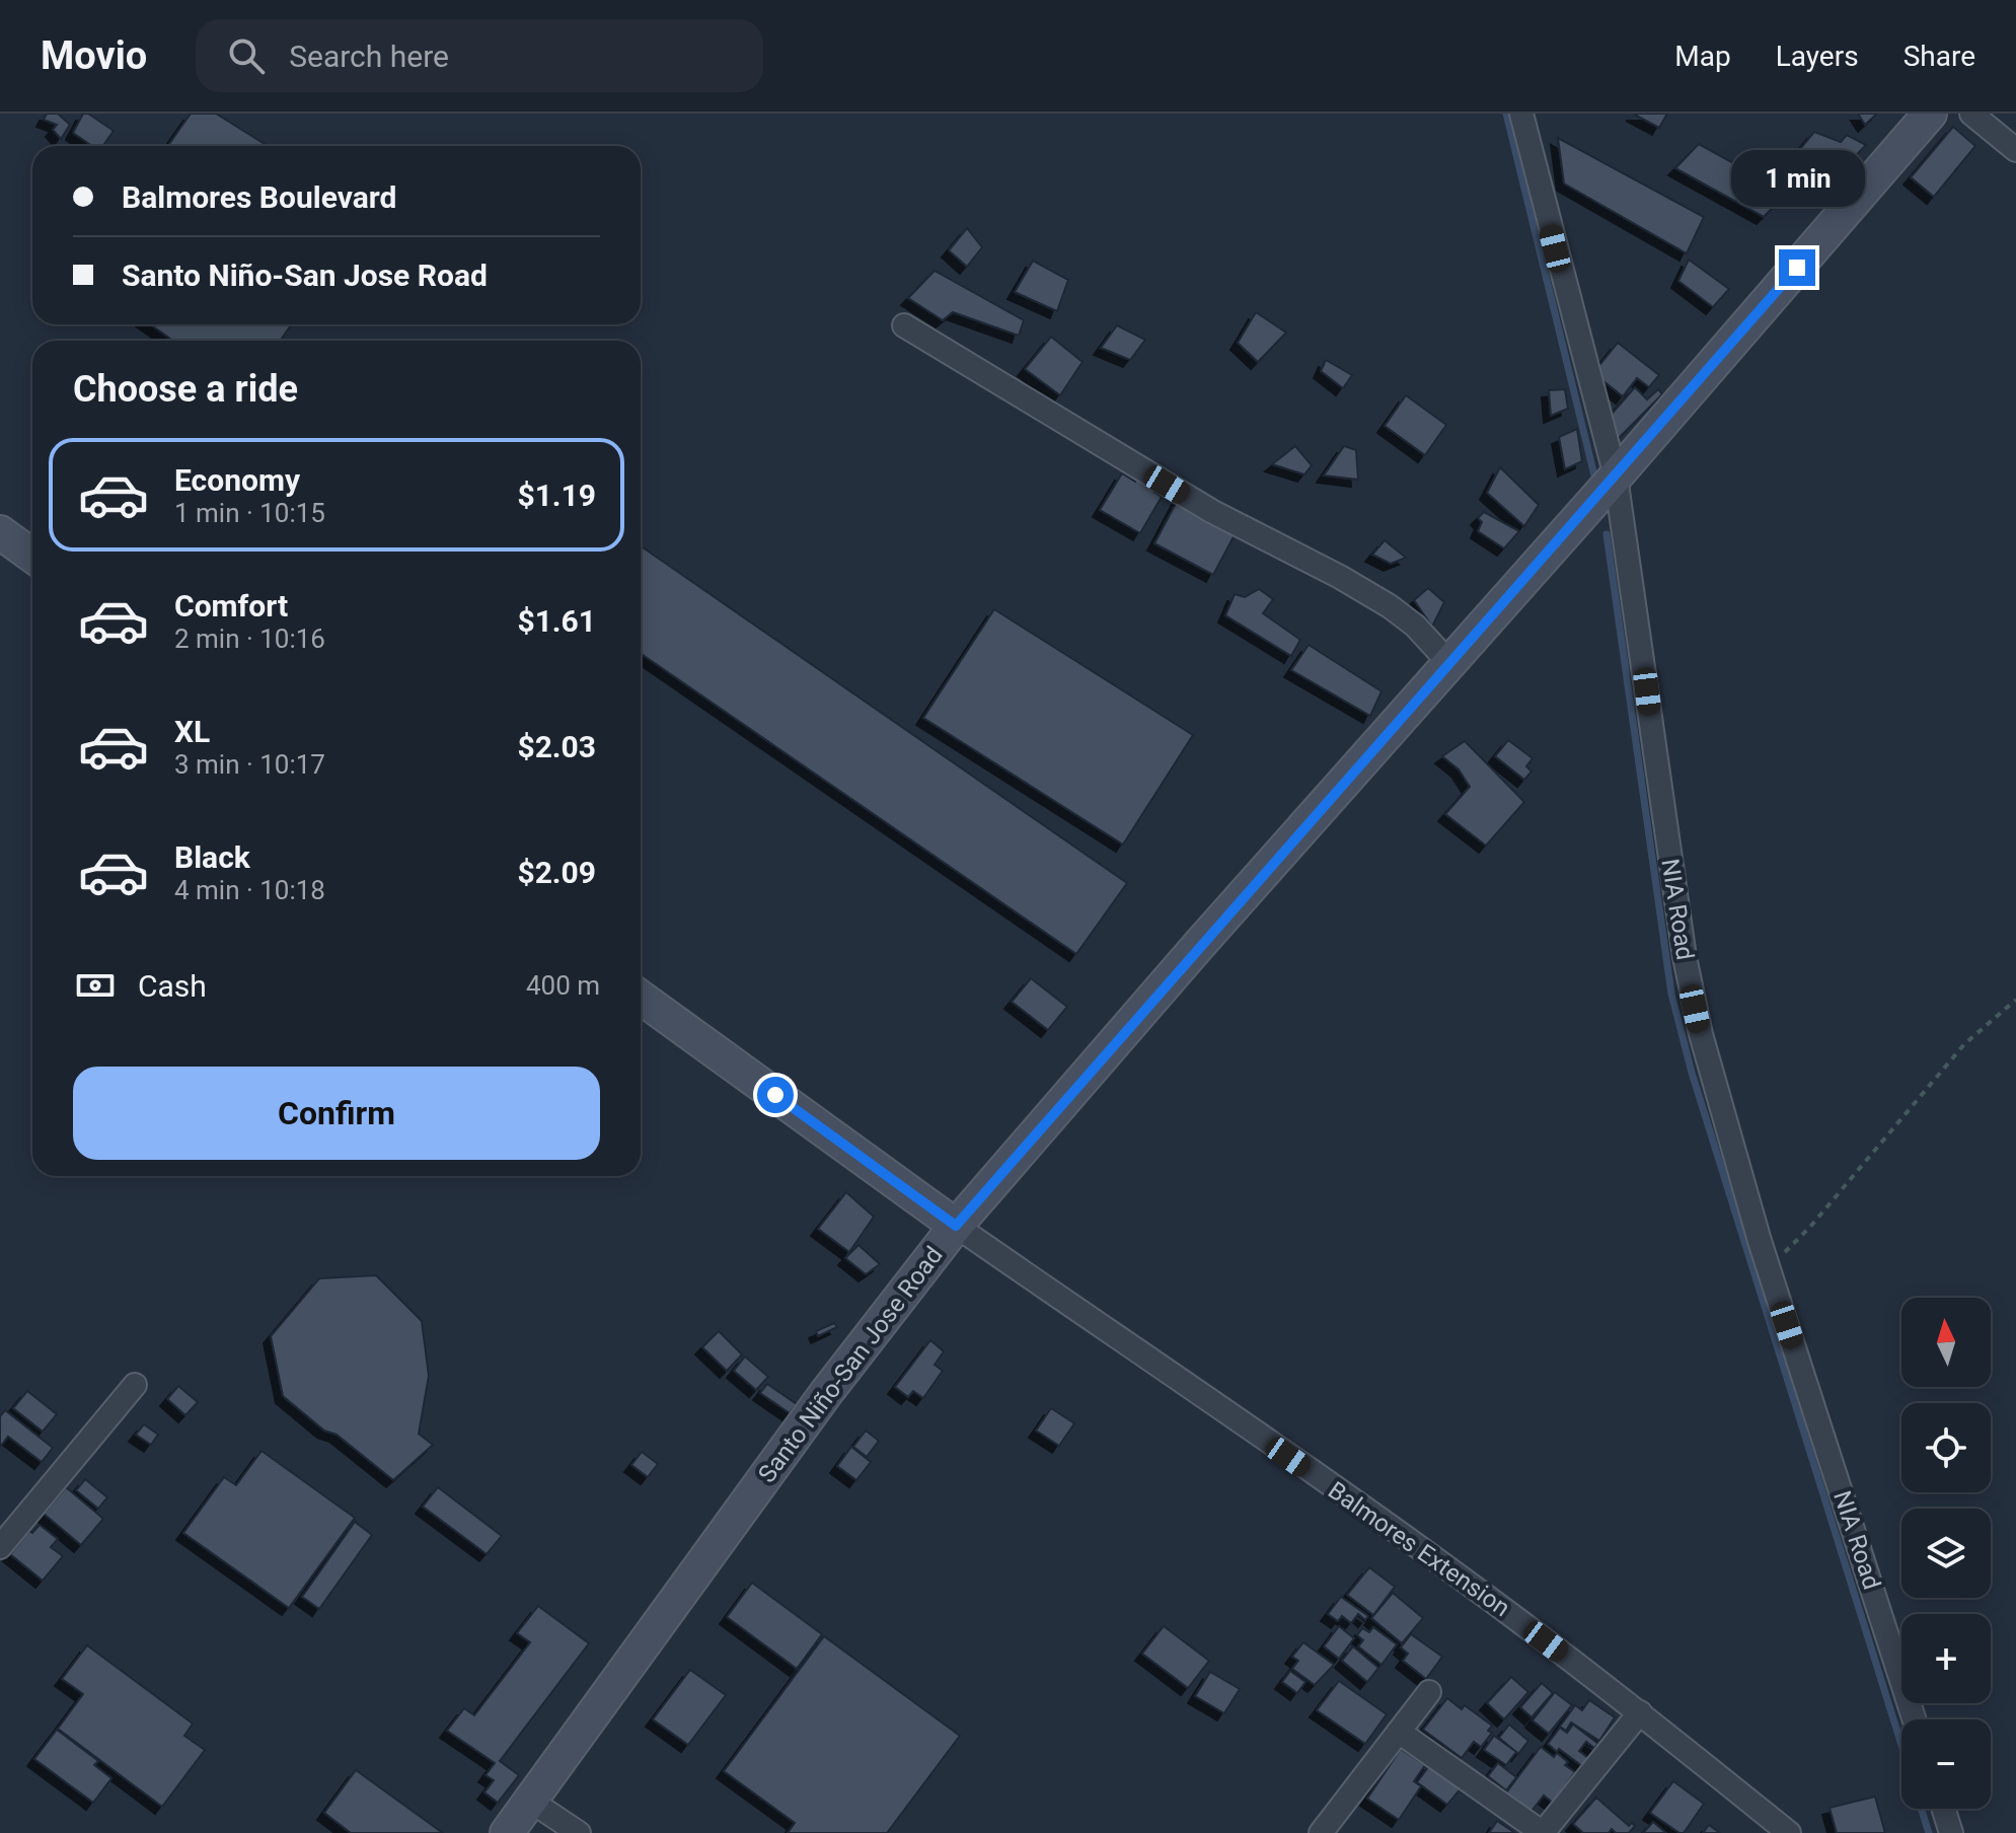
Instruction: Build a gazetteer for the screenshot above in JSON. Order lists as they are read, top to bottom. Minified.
{"streets":{"main road":["Santo Niño-San Jose Road"],"street":["NIA Road","Balmores Extension"]},"crossings":[["NIA Road","Santo Niño-San Jose Road"],["Santo Niño-San Jose Road","Balmores Extension"]],"north":"top","page":{"header":"Movio","search":"Search here","nav":["Map","Layers","Share"],"banner":["Balmores Boulevard","Santo Niño-San Jose Road"],"bubble":"1 min","heading":"Choose a ride","list":[{"name":"Economy","note":"1 min · 10:15","value":"$1.19"},{"name":"Comfort","note":"2 min · 10:16","value":"$1.61"},{"name":"XL","note":"3 min · 10:17","value":"$2.03"},{"name":"Black","note":"4 min · 10:18","value":"$2.09"}],"pay":["Cash","400 m"],"buttons":"Confirm","map_buttons":["+","−"]}}
